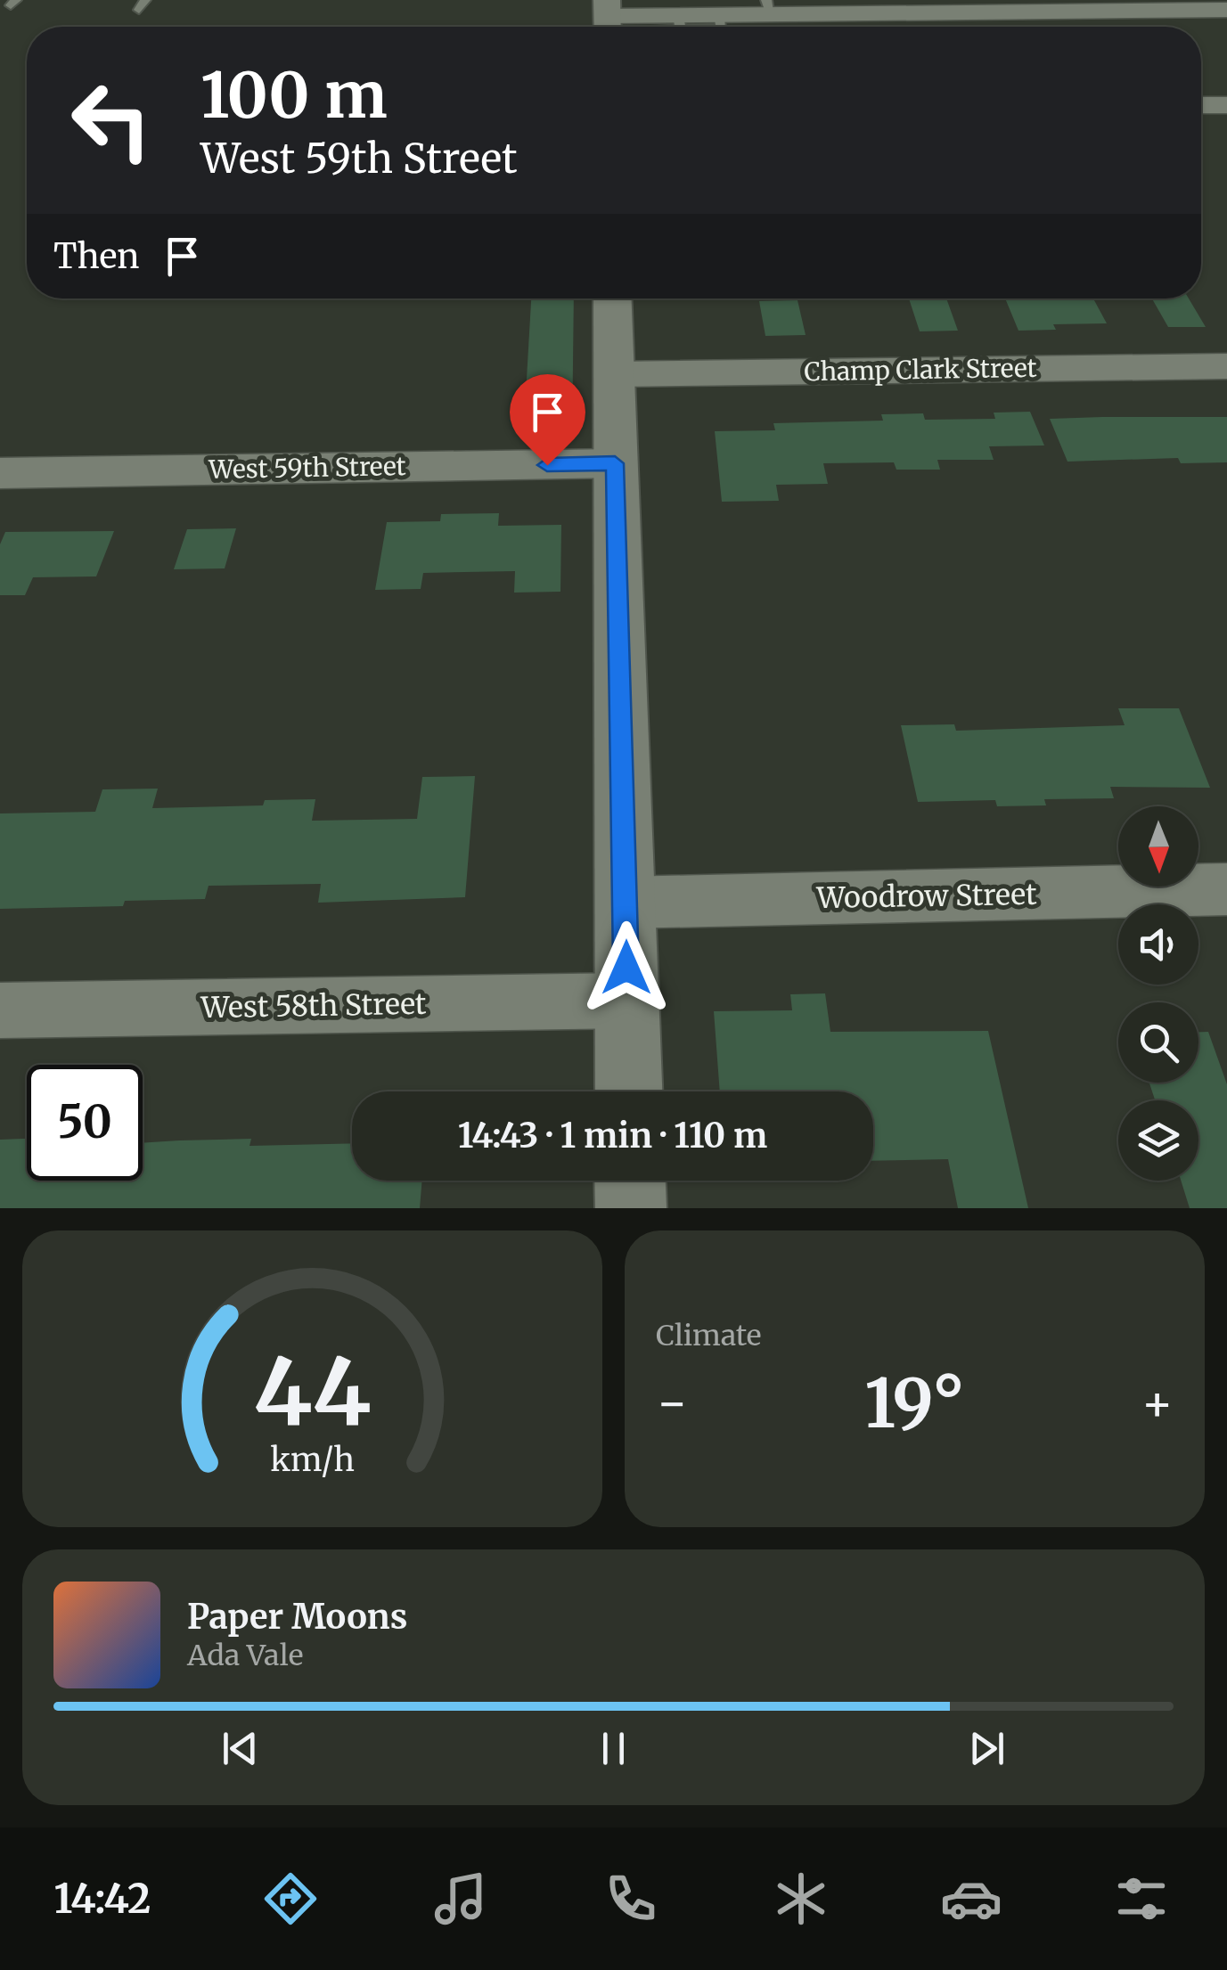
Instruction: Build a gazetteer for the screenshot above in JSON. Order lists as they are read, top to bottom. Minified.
{"streets":{"street":["Champ Clark Street","West 59th Street","Woodrow Street","West 58th Street"]},"north":"bottom","page":{"turn":["100 m","West 59th Street"],"then":"Then","limit":"50","trip":"14:43 · 1 min · 110 m","tile":"Climate","heat":["−","19°","+"],"song":["Paper Moons","Ada Vale"],"tabs":"14:42","gauge":["44","km/h"]}}
